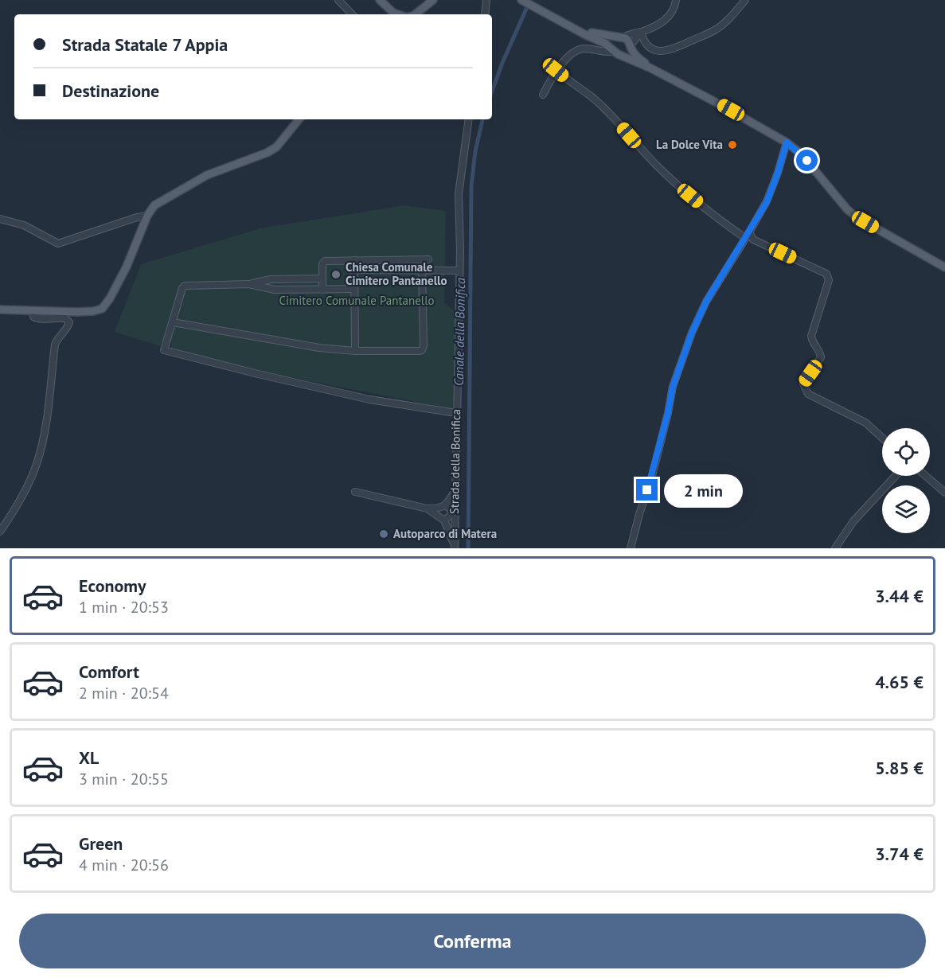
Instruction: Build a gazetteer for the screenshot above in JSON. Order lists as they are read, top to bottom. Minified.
{"streets":{"street":["Strada della Bonifica"]},"water":["Canale della Bonifica"],"parks":["Cimitero Comunale Pantanello"],"places":["La Dolce Vita","Chiesa Comunale Cimitero Pantanello","Autoparco di Matera"],"page":{"banner":["Strada Statale 7 Appia","Destinazione"],"bubble":"2 min","list":[{"name":"Economy","note":"1 min · 20:53","value":"3.44 €"},{"name":"Comfort","note":"2 min · 20:54","value":"4.65 €"},{"name":"XL","note":"3 min · 20:55","value":"5.85 €"},{"name":"Green","note":"4 min · 20:56","value":"3.74 €"}],"buttons":"Conferma"}}
